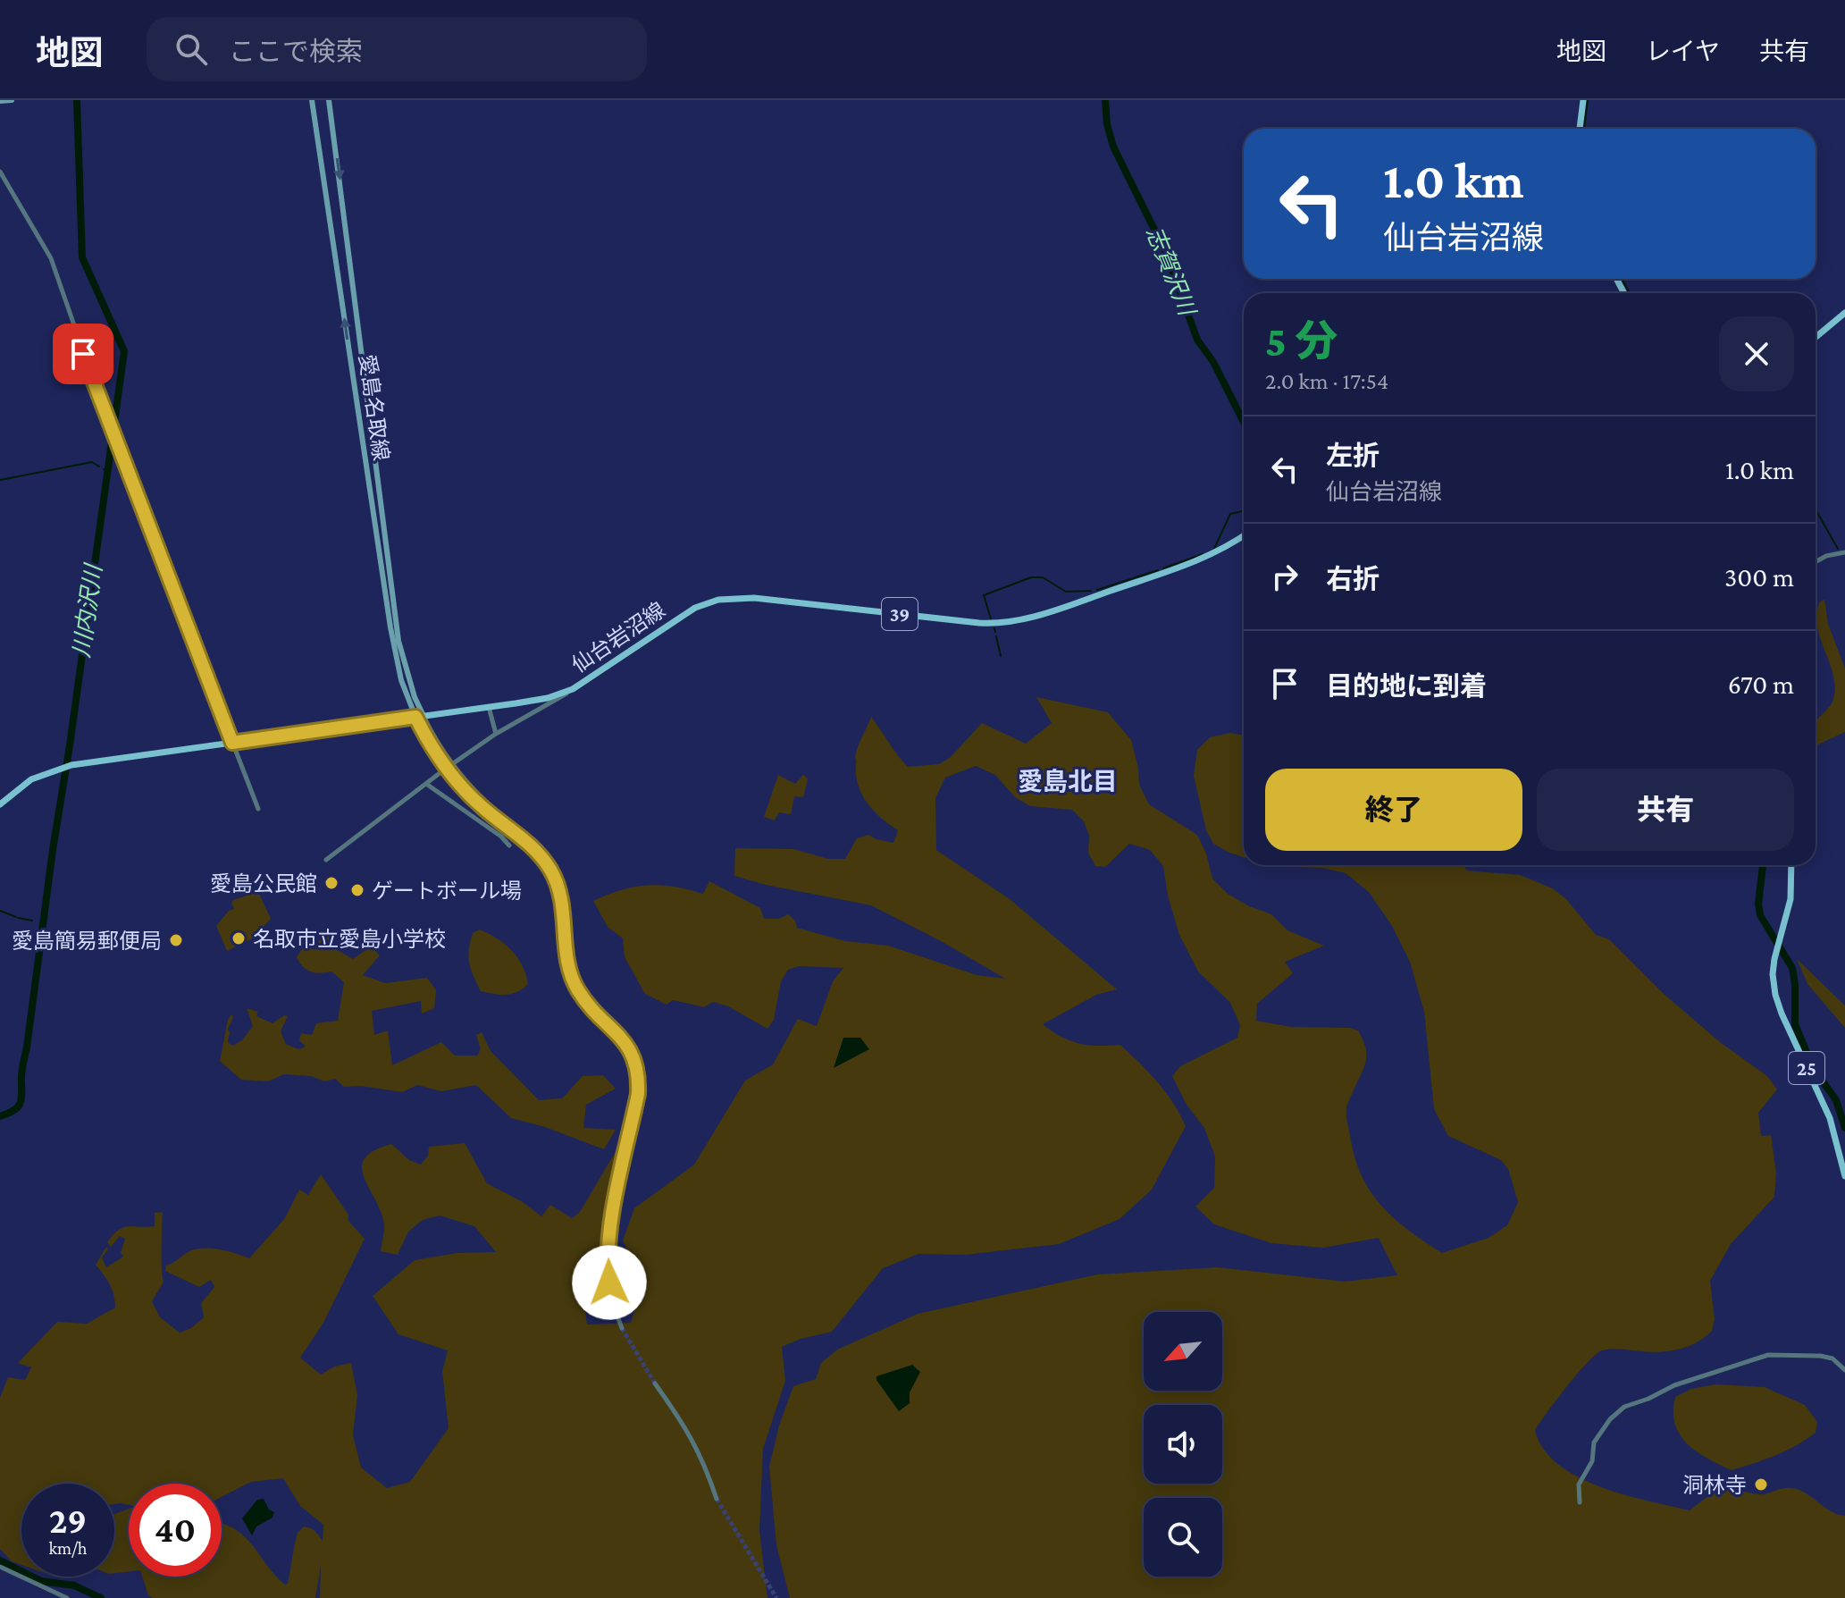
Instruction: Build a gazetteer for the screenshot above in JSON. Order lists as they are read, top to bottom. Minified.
{"streets":{"main road":["愛島名取線","39","仙台岩沼線","25"]},"crossings":[["愛島名取線","仙台岩沼線"]],"districts":["愛島北目"],"water":["志賀沢川","川内沢川"],"places":["愛島公民館","ゲートボール場","名取市立愛島小学校","愛島簡易郵便局","洞林寺"],"north":"bottom left","page":{"header":"地図","search":"ここで検索","nav":["地図","レイヤ","共有"],"turn":["1.0 km","仙台岩沼線"],"heading":["5 分","2.0 km · 17:54"],"list":[{"name":"左折","note":"仙台岩沼線","value":"1.0 km"},{"name":"右折","value":"300 m"},{"name":"目的地に到着","value":"670 m"}],"buttons":["終了","共有"],"speed":"29 km/h","limit":"40"}}
